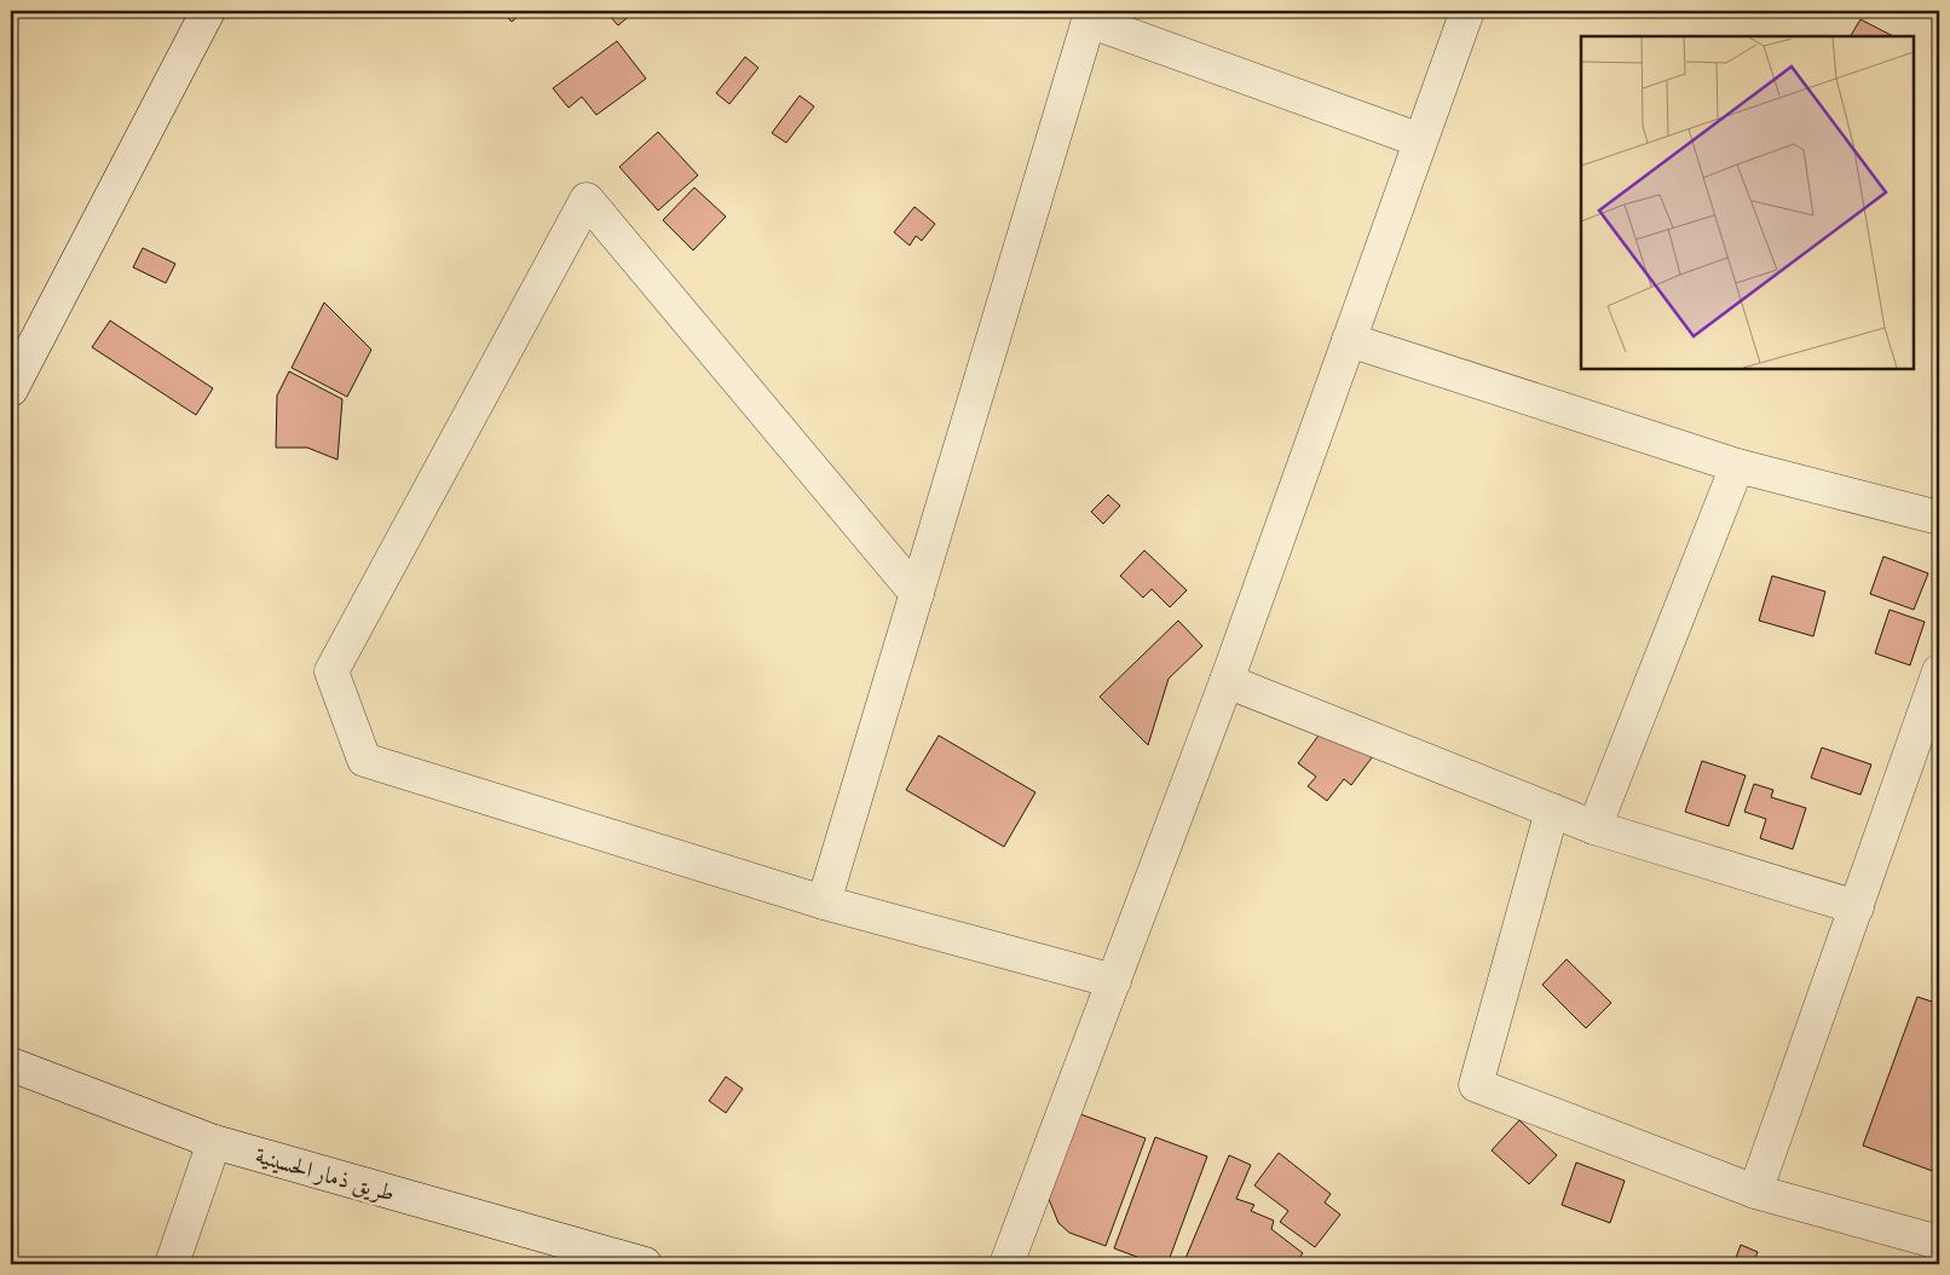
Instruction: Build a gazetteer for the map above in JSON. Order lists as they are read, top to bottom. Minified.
{"streets":{"street":["طريق ذمار الحسينية"]}}
